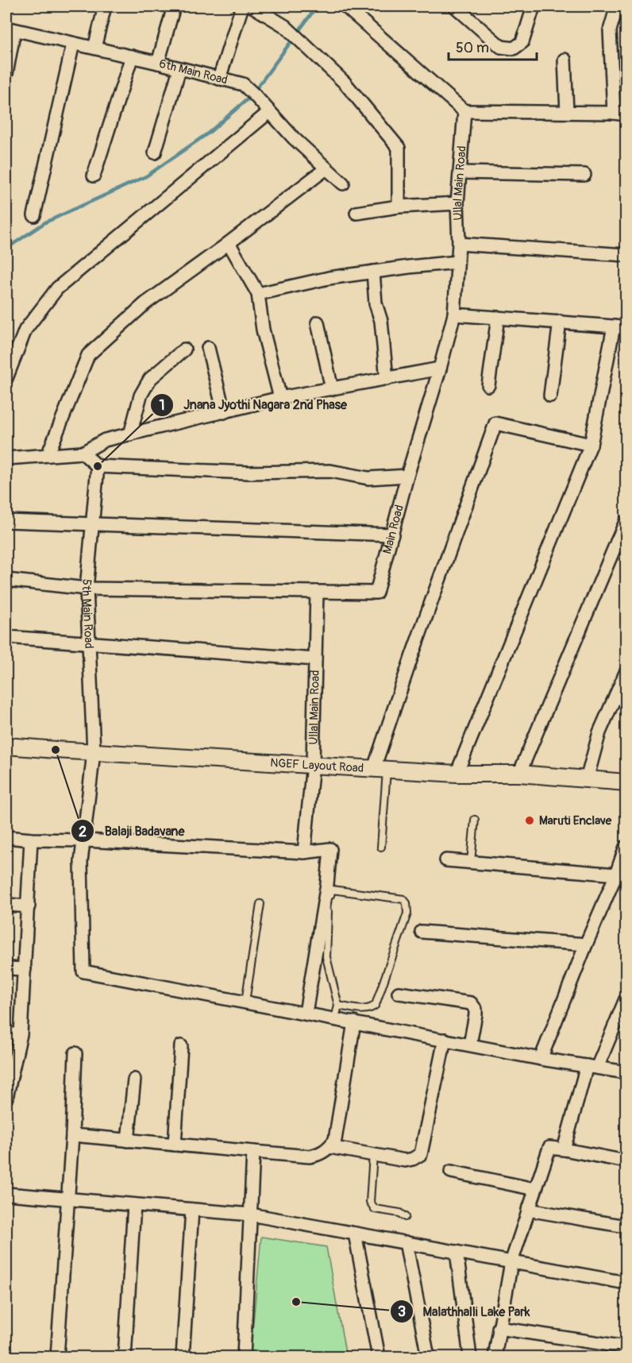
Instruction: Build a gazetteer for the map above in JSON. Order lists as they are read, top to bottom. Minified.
{"streets":{"street":["6th Main Road","Ullal Main Road","Main Road","5th Main Road","NGEF Layout Road"]},"crossings":[["Ullal Main Road","Main Road"],["Ullal Main Road","NGEF Layout Road"],["5th Main Road","NGEF Layout Road"]],"places":["Jnana Jyothi Nagara 2nd Phase","Balaji Badavane","Maruti Enclave","Malathhalli Lake Park"],"scale_bar":"50 m"}
